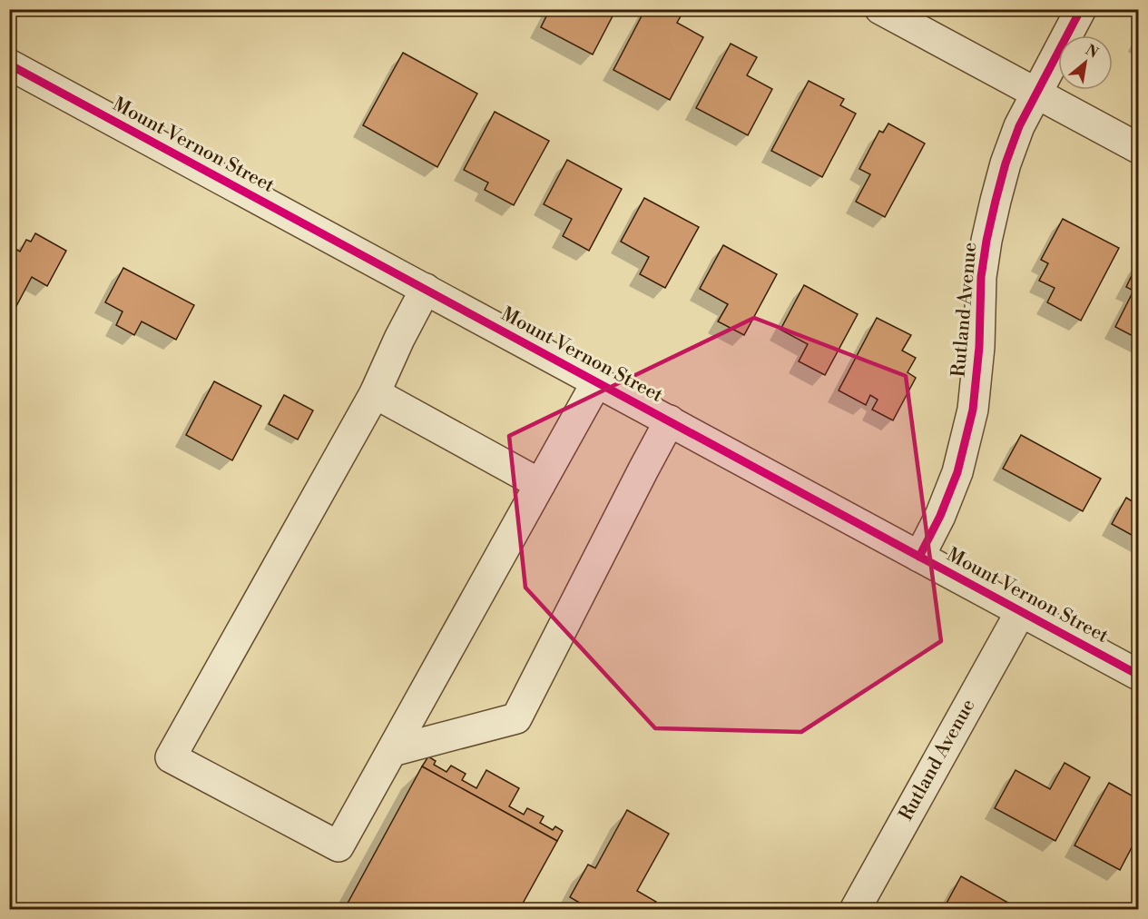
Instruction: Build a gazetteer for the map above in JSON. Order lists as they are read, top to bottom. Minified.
{"streets":{"street":["Mount Vernon Street","Rutland Avenue"]},"crossings":[["Mount Vernon Street","Rutland Avenue"]],"north":"top right"}
